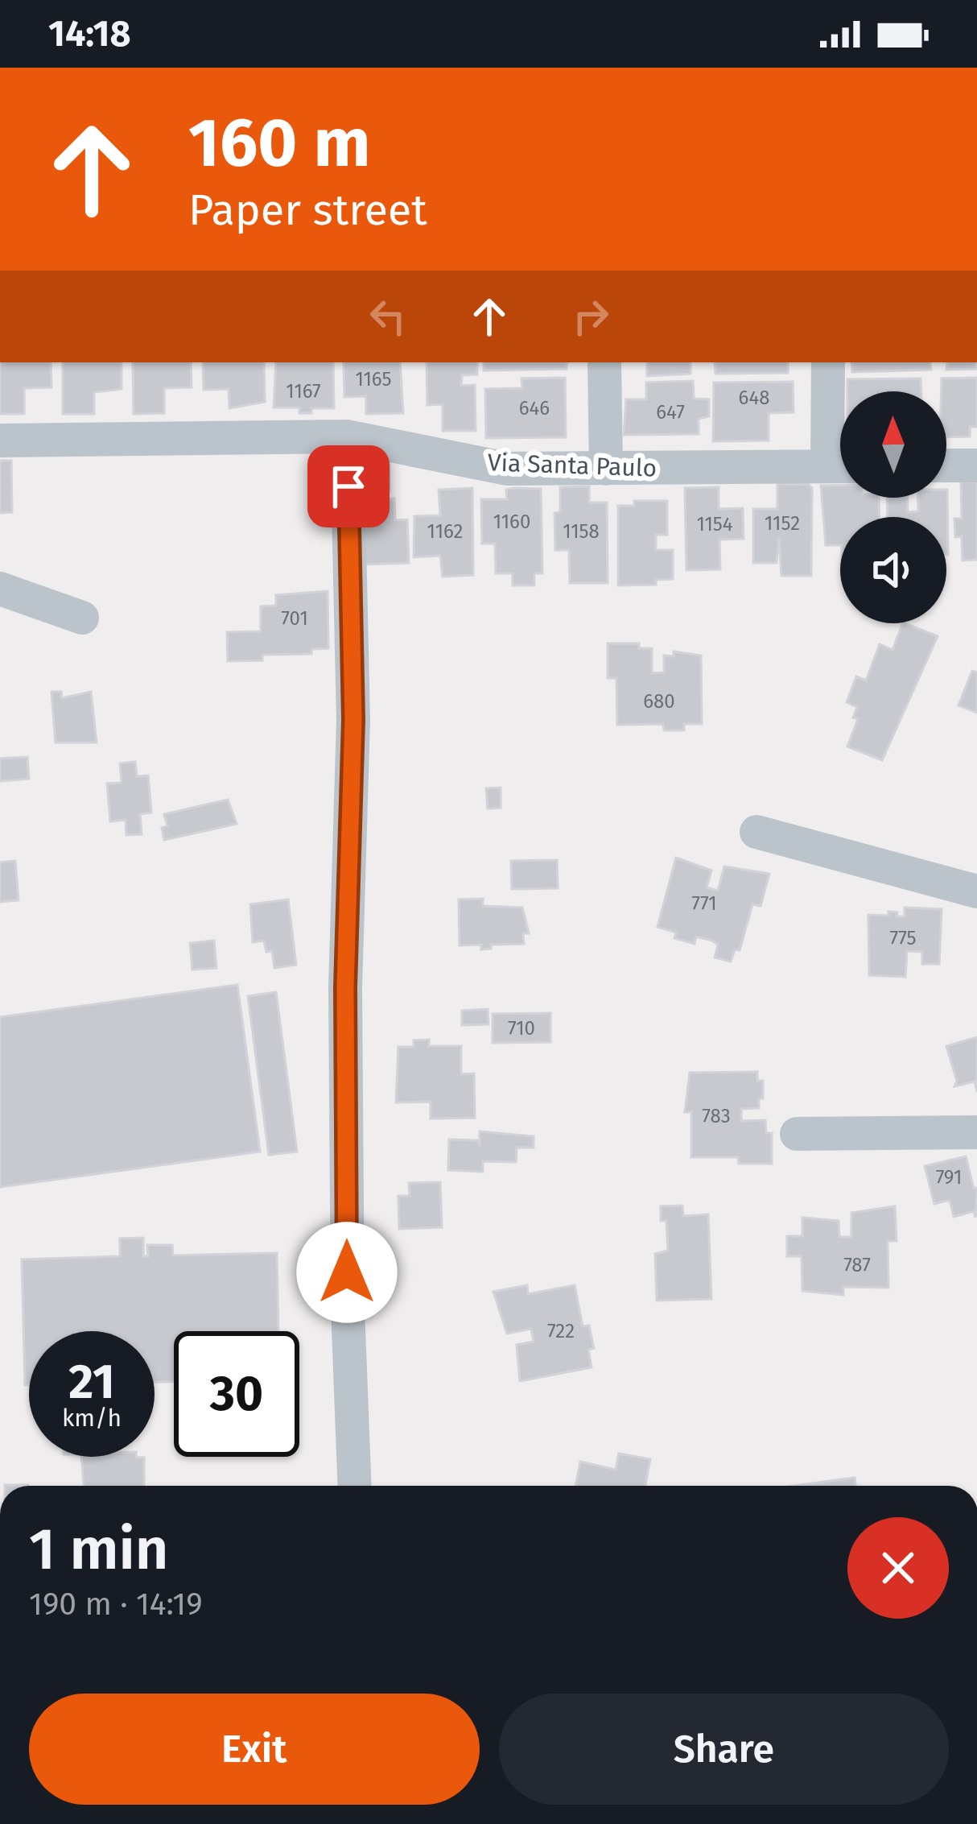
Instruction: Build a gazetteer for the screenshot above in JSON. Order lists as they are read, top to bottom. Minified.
{"streets":{"street":["Via Santa Paulo"]},"house_numbers":["1165","1167","648","646","647","1160","1152","1154","1162","1158","701","680","771","775","710","783","791","787","722"],"north":"top","page":{"status":"14:18","turn":["160 m","Paper street"],"speed":"21 km/h","limit":"30","heading":["1 min","190 m · 14:19"],"buttons":["Exit","Share"]}}
